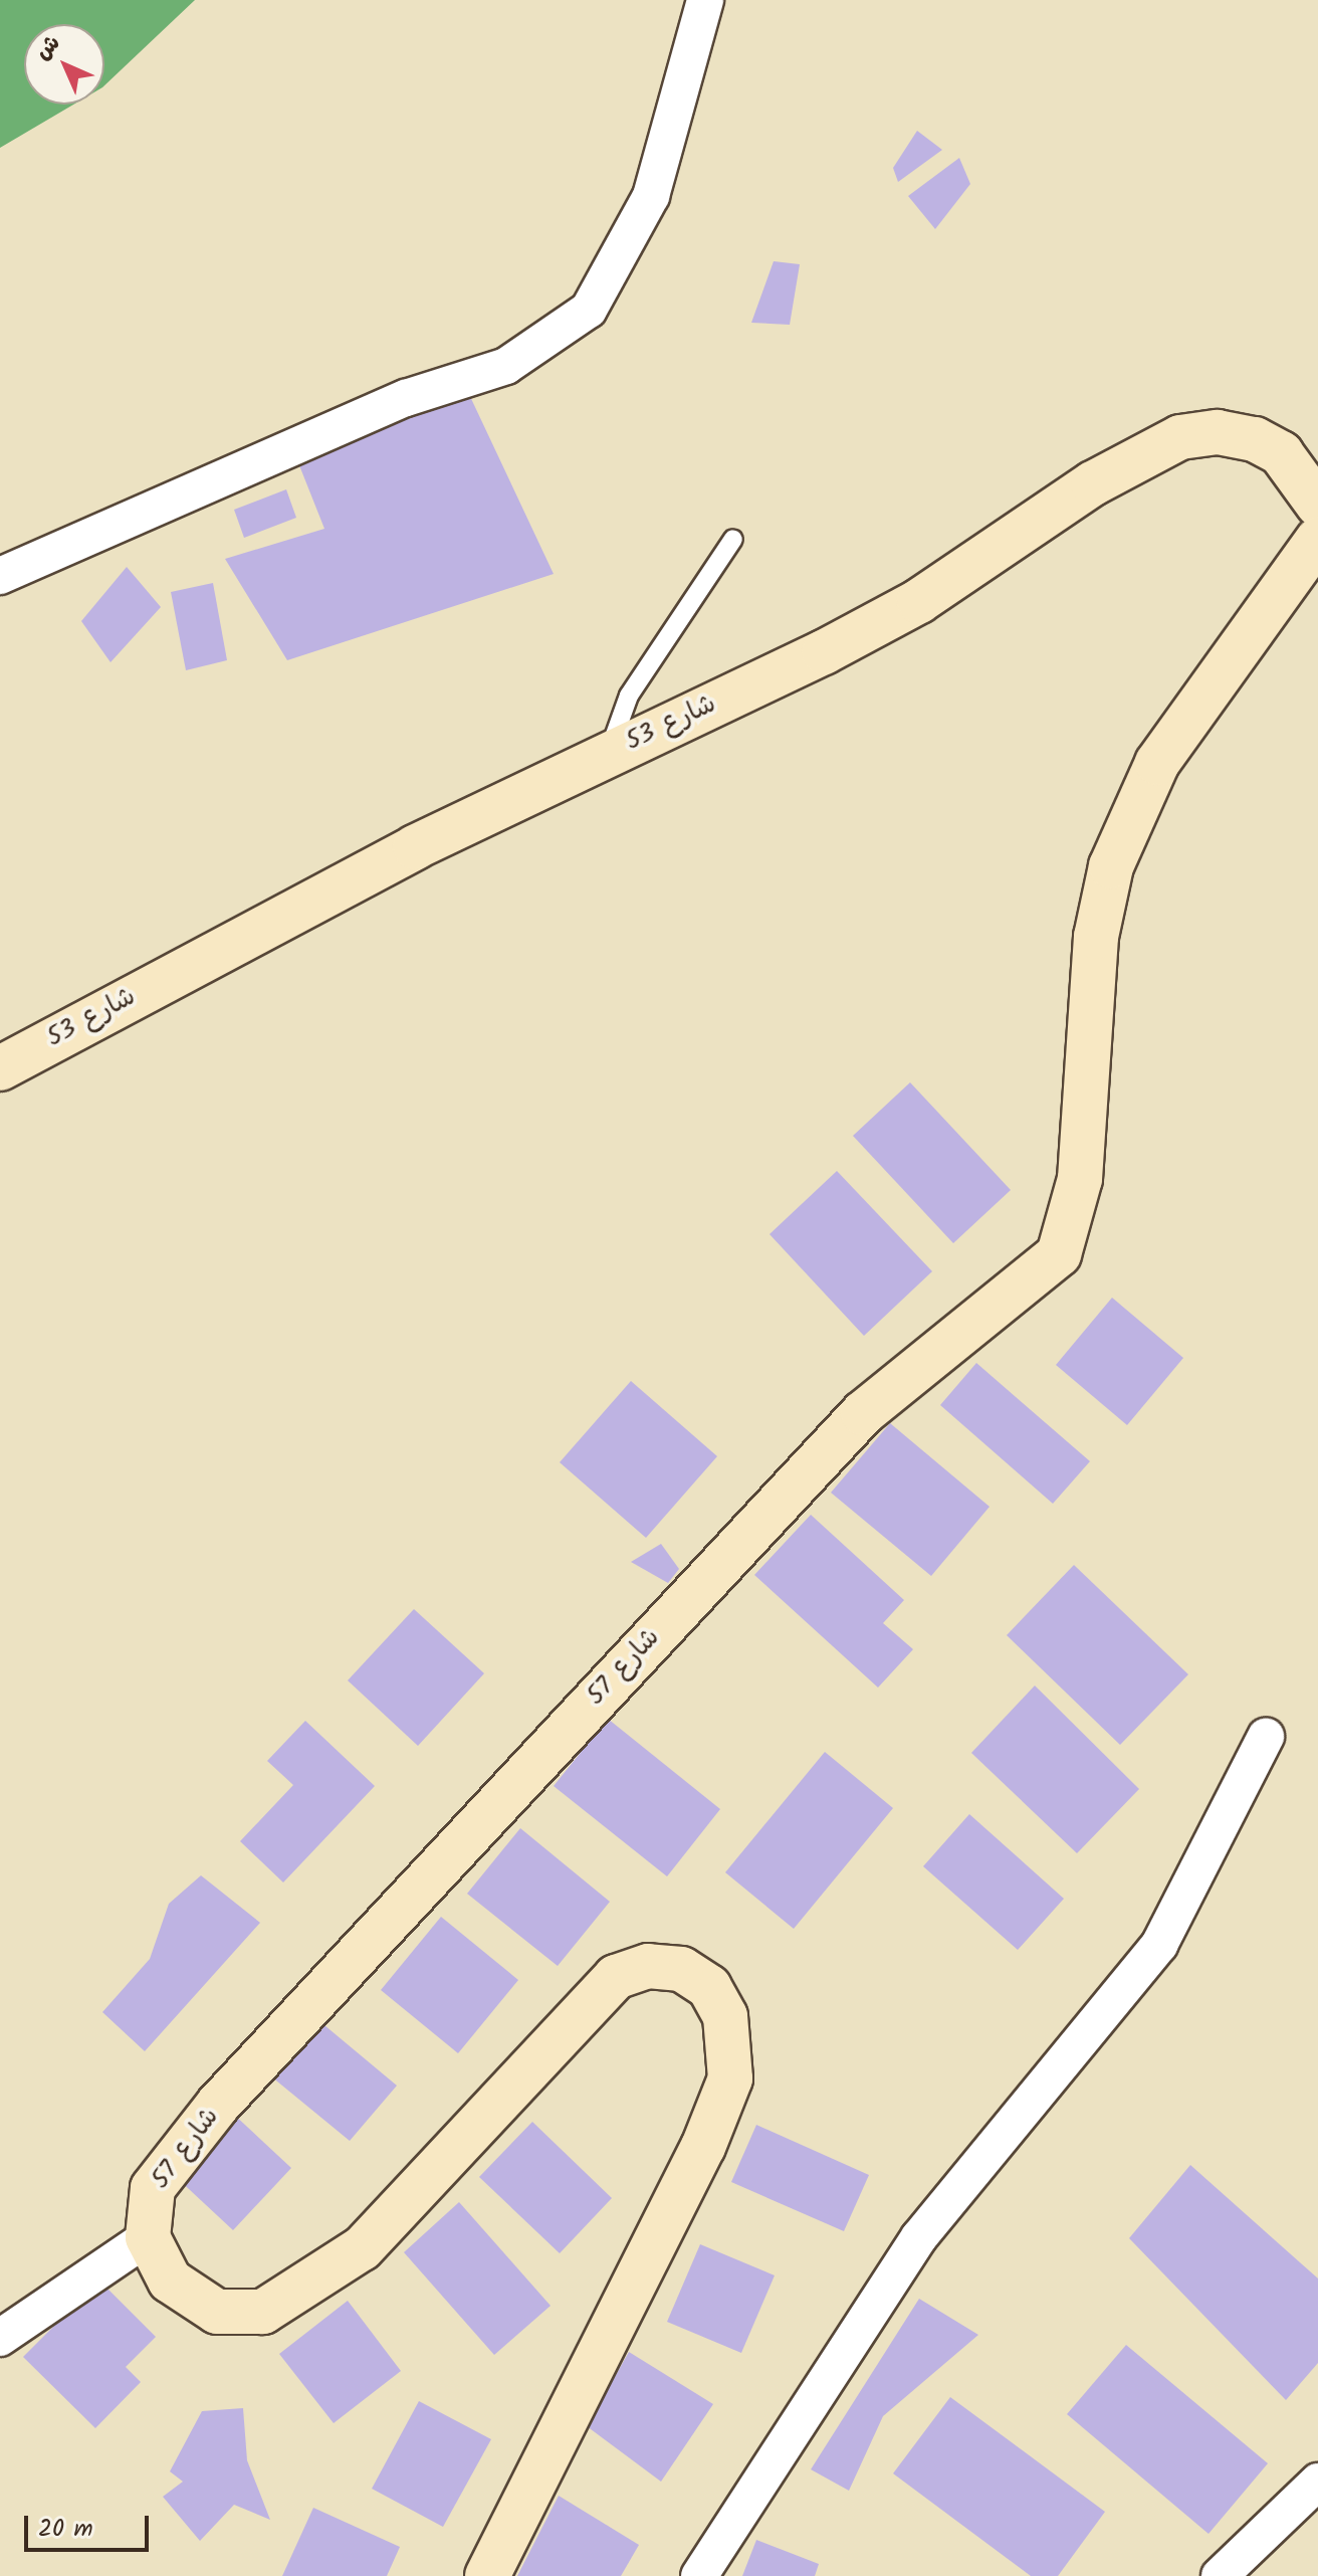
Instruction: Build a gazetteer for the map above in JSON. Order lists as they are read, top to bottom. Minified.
{"streets":{"street":["شارع 53","شارع 57"]},"scale_bar":"20 m","north":"top left"}
